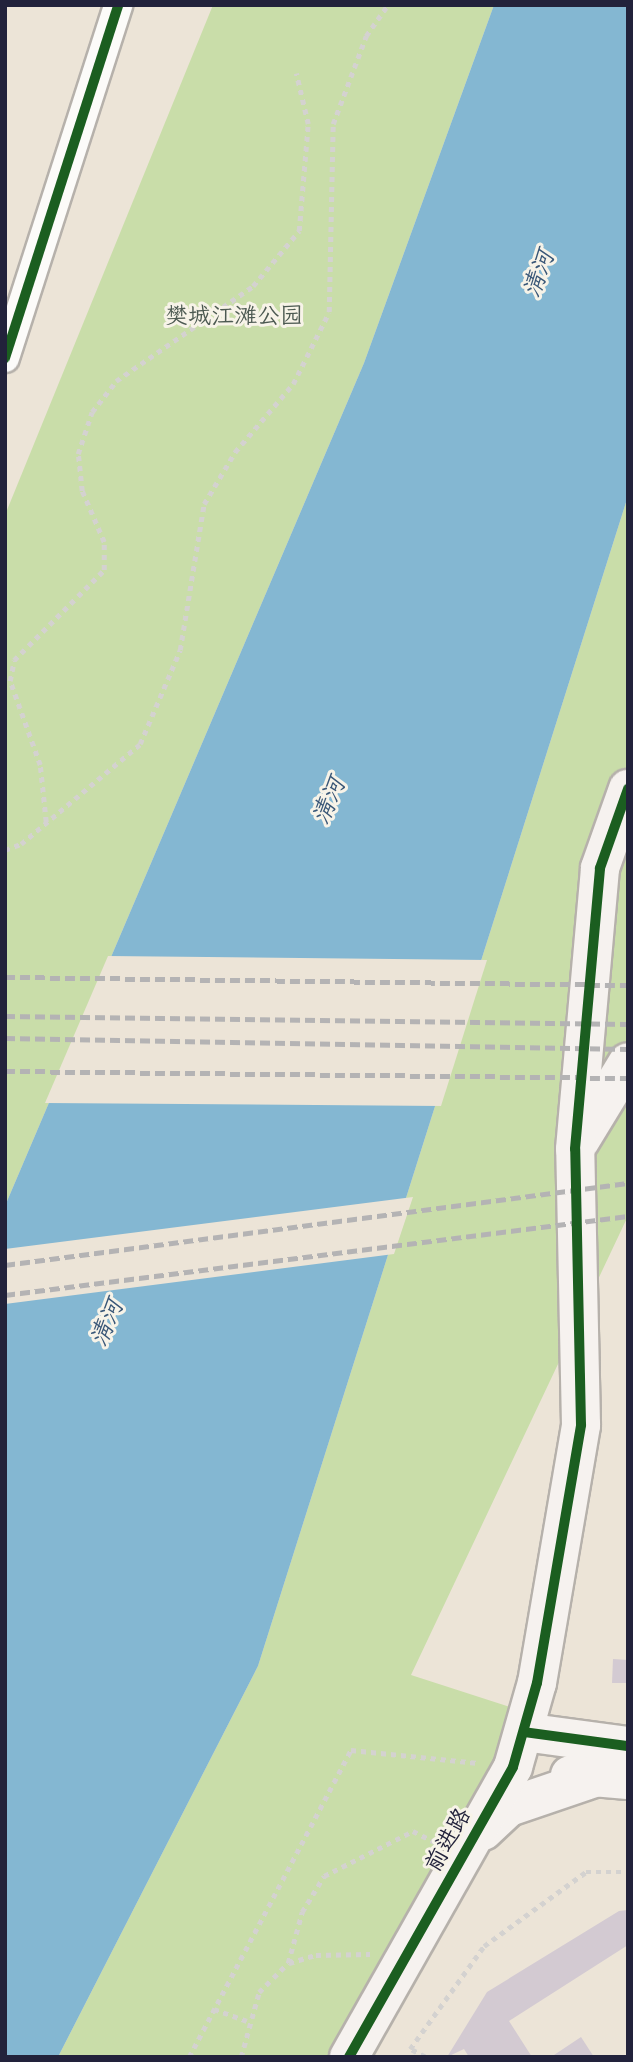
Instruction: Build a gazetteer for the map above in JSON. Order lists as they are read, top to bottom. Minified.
{"streets":{"street":["前进路"]},"water":["清河"],"parks":["樊城江滩公园"]}
